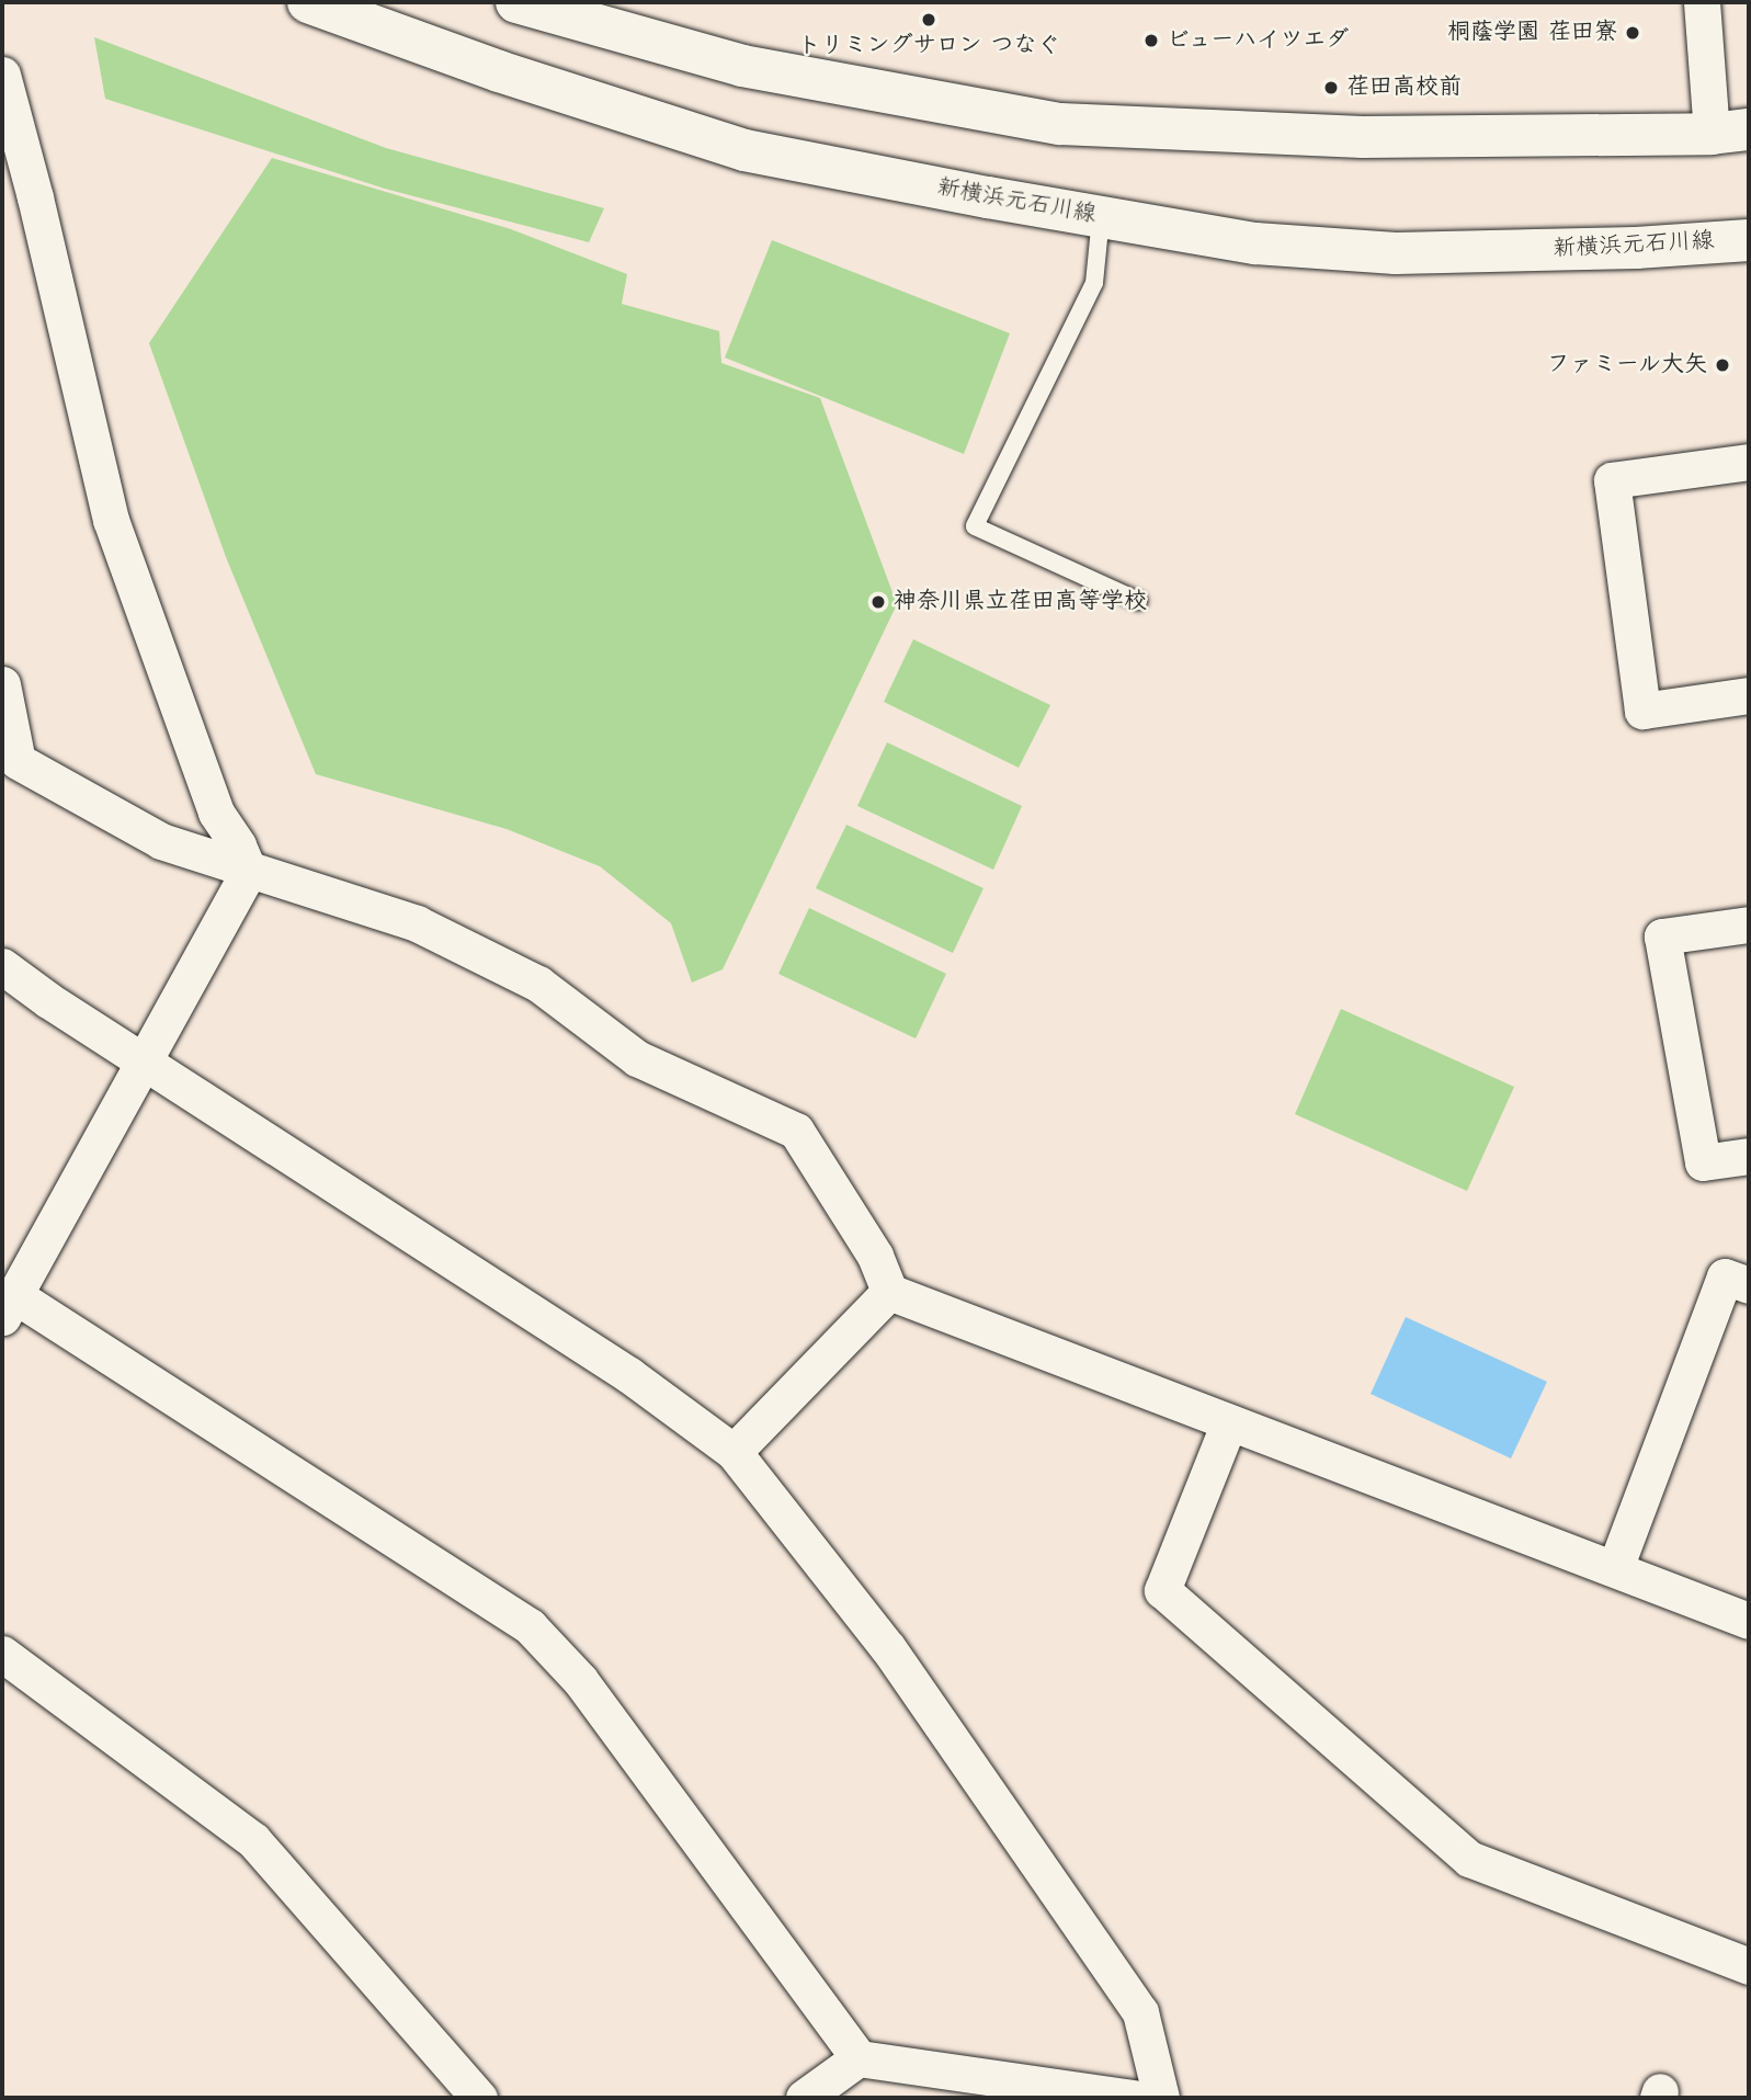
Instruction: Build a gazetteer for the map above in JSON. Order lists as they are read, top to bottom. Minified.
{"streets":{"street":["新横浜元石川線"]},"places":["トリミングサロン つなぐ","桐蔭学園 荏田寮","ビューハイツエダ","荏田高校前","ファミール大矢","神奈川県立荏田高等学校"]}
